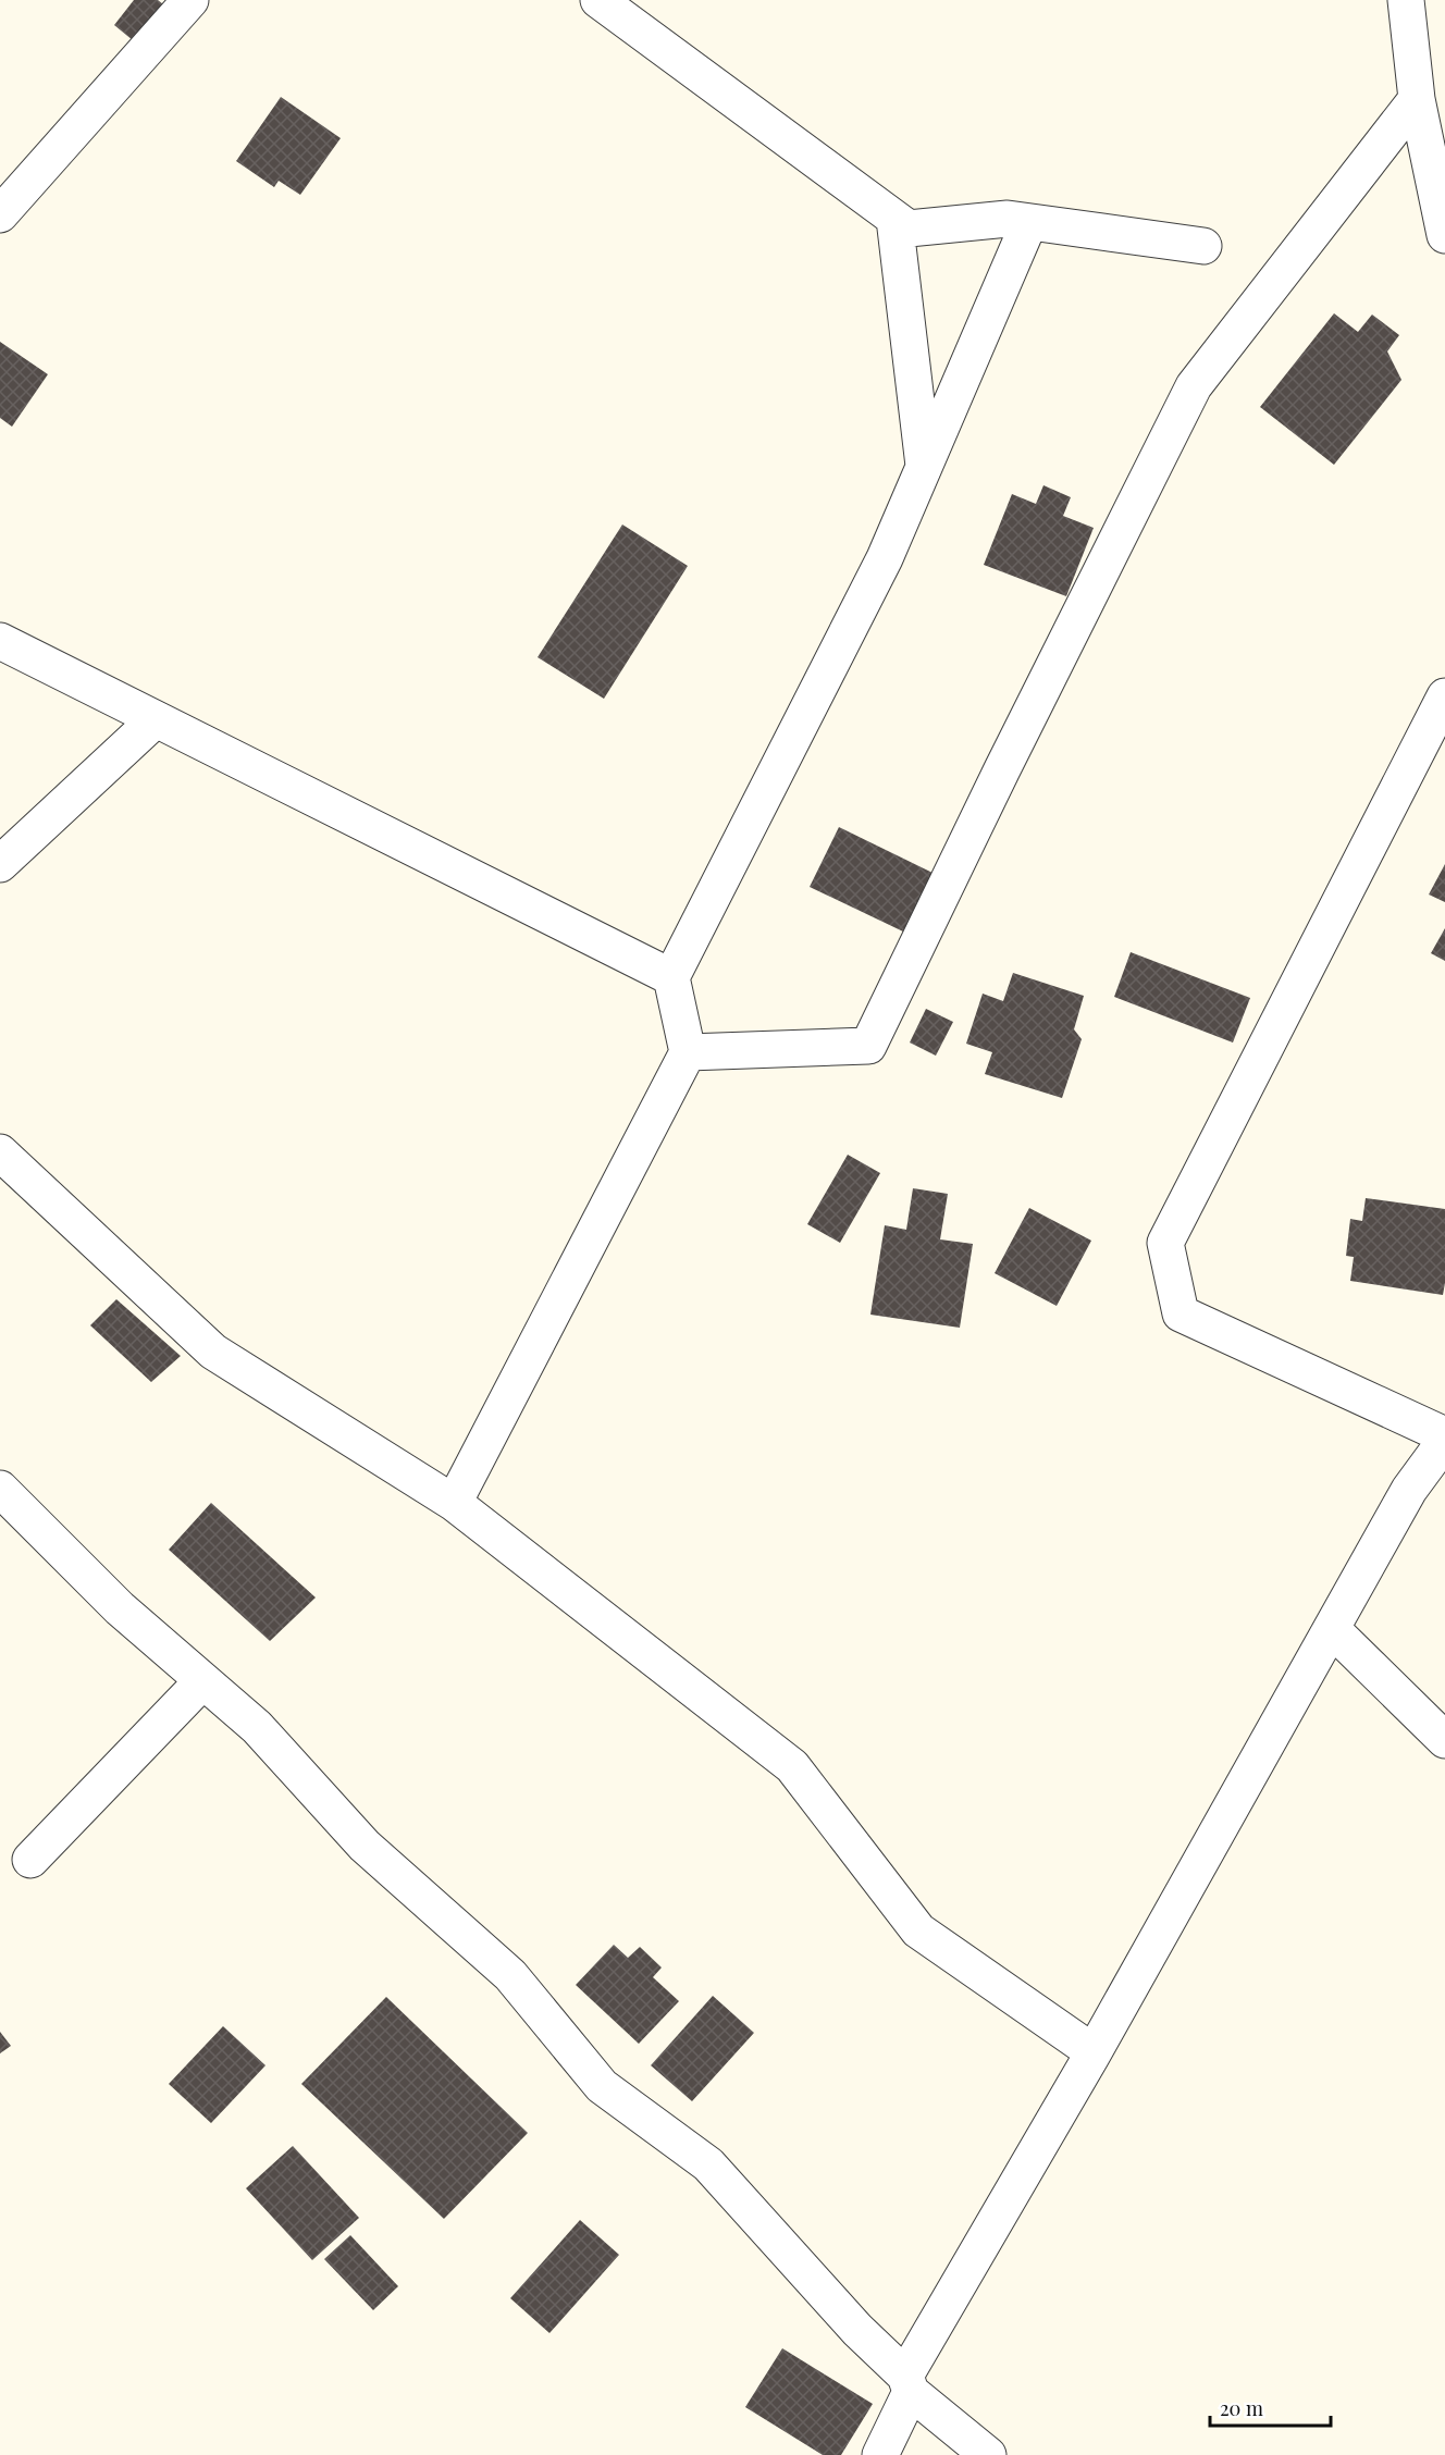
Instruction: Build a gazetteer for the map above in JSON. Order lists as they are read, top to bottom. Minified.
{"scale_bar":"20 m"}
